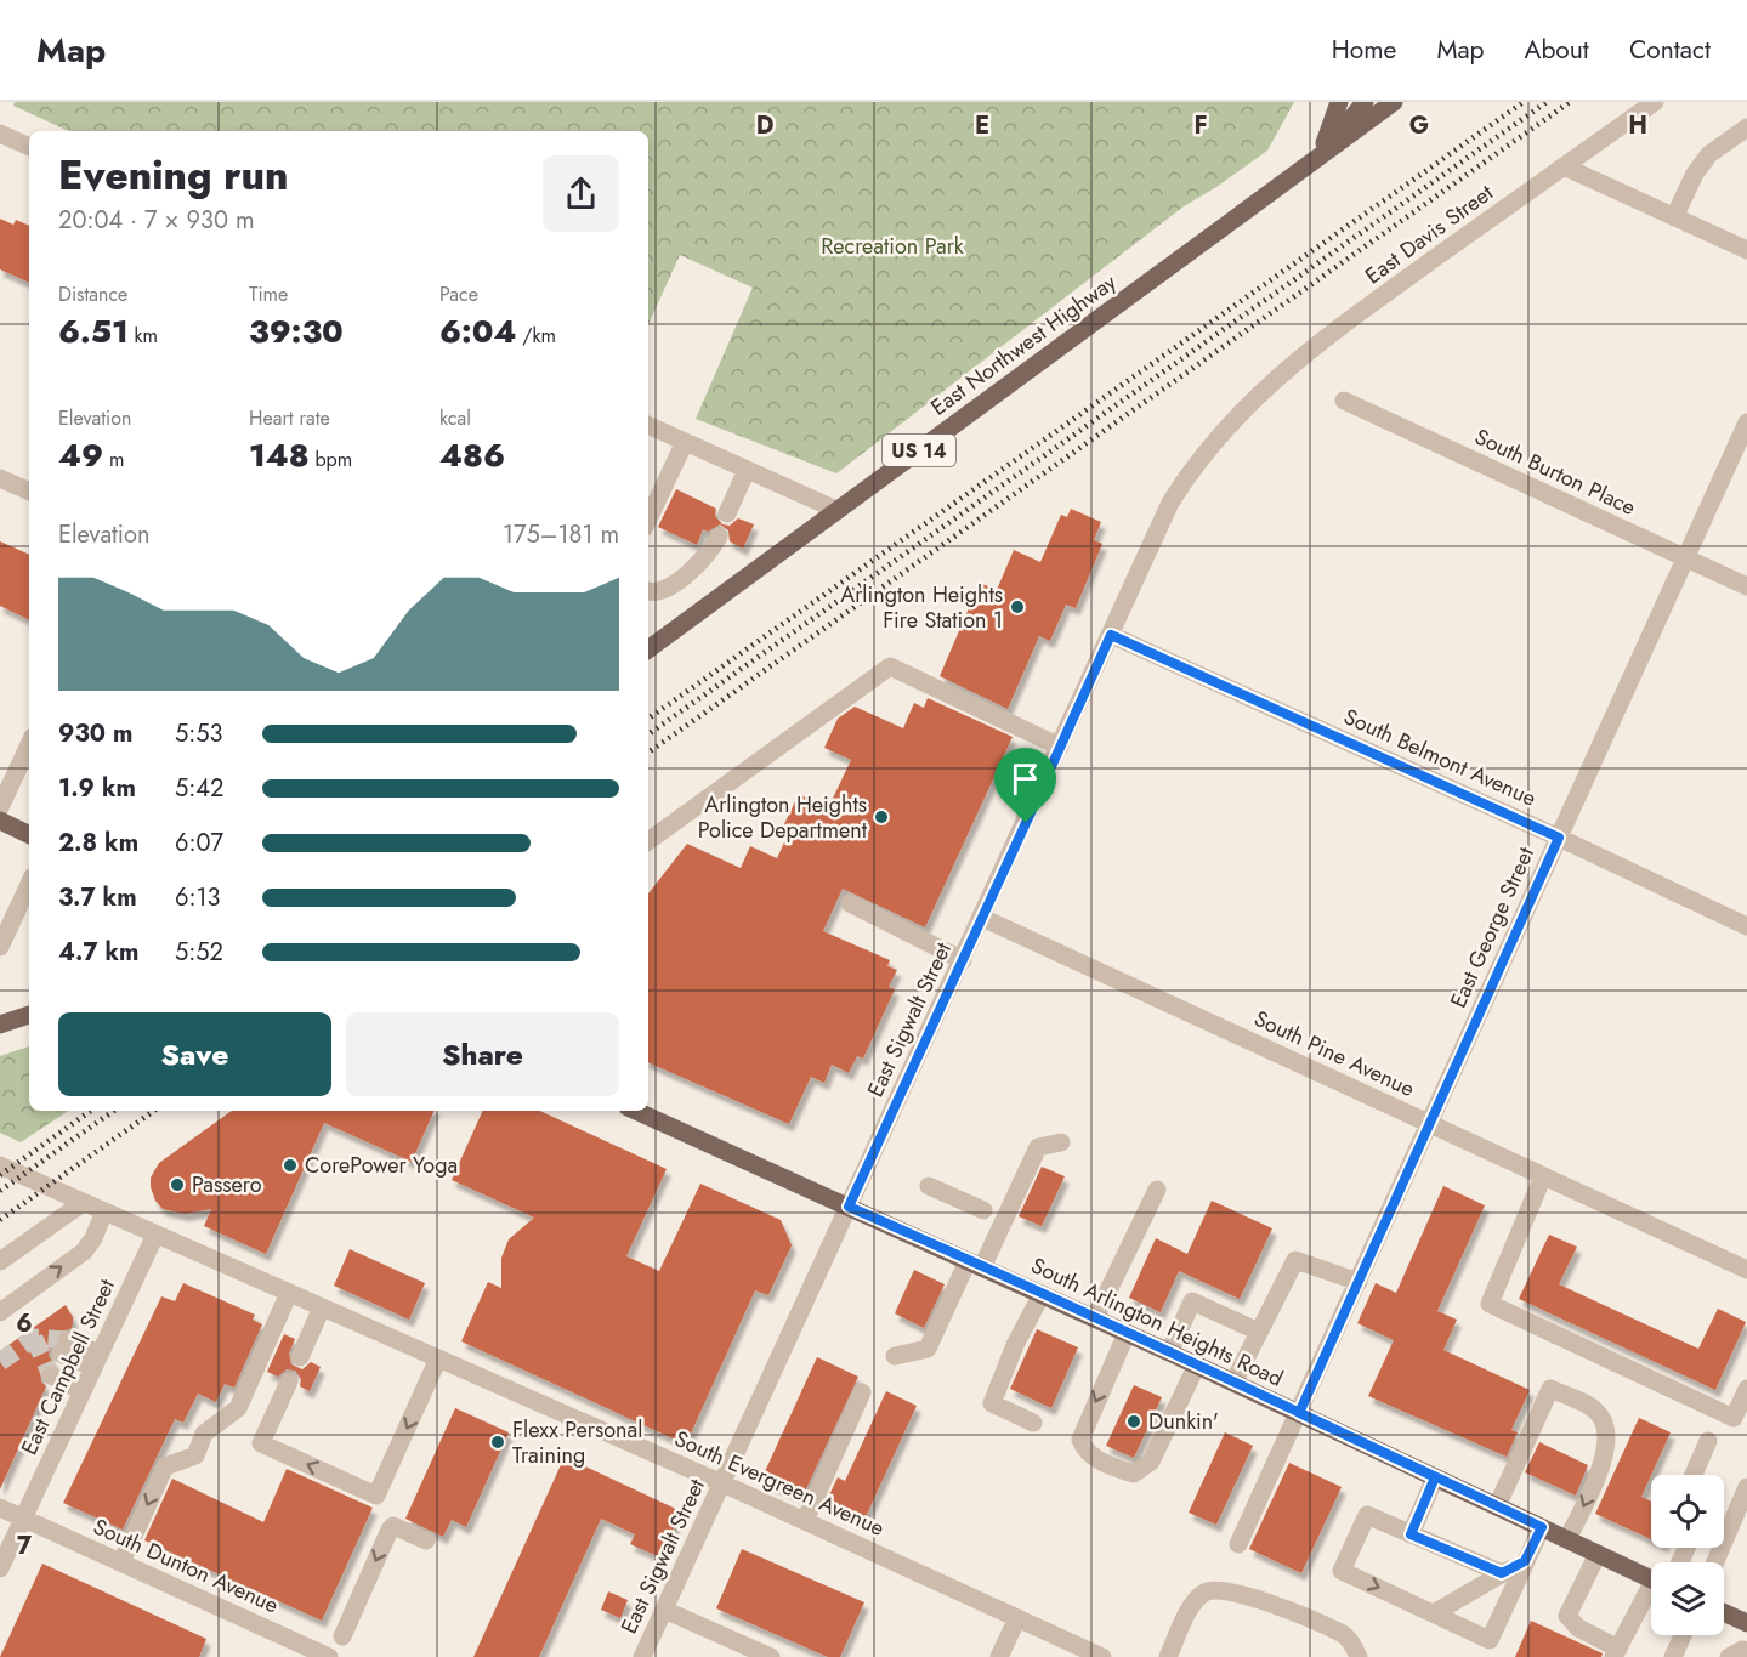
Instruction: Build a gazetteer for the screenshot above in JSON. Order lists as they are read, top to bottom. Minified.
{"streets":{"main road":["East Northwest Highway","US 14","South Arlington Heights Road"],"street":["East Davis Street","South Burton Place","South Belmont Avenue","East George Street","East Sigwalt Street","South Pine Avenue","East Campbell Street","South Evergreen Avenue","South Dunton Avenue"]},"crossings":[["East Davis Street","East Sigwalt Street"],["South Burton Place","East George Street"],["South Belmont Avenue","East George Street"],["South Belmont Avenue","East Sigwalt Street"],["East George Street","South Pine Avenue"],["East George Street","South Arlington Heights Road"],["East Sigwalt Street","South Pine Avenue"],["East Sigwalt Street","South Arlington Heights Road"],["East Sigwalt Street","South Evergreen Avenue"],["East Campbell Street","South Evergreen Avenue"],["East Campbell Street","South Dunton Avenue"]],"parks":["Recreation Park"],"places":["Arlington Heights Fire Station 1","Arlington Heights Police Department","CorePower Yoga","Passero","Dunkin'","Flexx Personal Training"],"page":{"header":"Map","nav":["Home","Map","About","Contact"],"heading":["Evening run","20:04 · 7 × 930 m"],"stats":[["Distance","6.51 km"],["Time","39:30"],["Pace","6:04 /km"],["Elevation","49 m"],["Heart rate","148 bpm"],["kcal","486"]],"chart":["Elevation","175–181 m"],"list":[{"name":"930 m","note":"5:53"},{"name":"1.9 km","note":"5:42"},{"name":"2.8 km","note":"6:07"},{"name":"3.7 km","note":"6:13"},{"name":"4.7 km","note":"5:52"}],"buttons":["Save","Share"]},"grid":{"columns":["D","E","F","G","H"],"rows":["6","7"]}}
